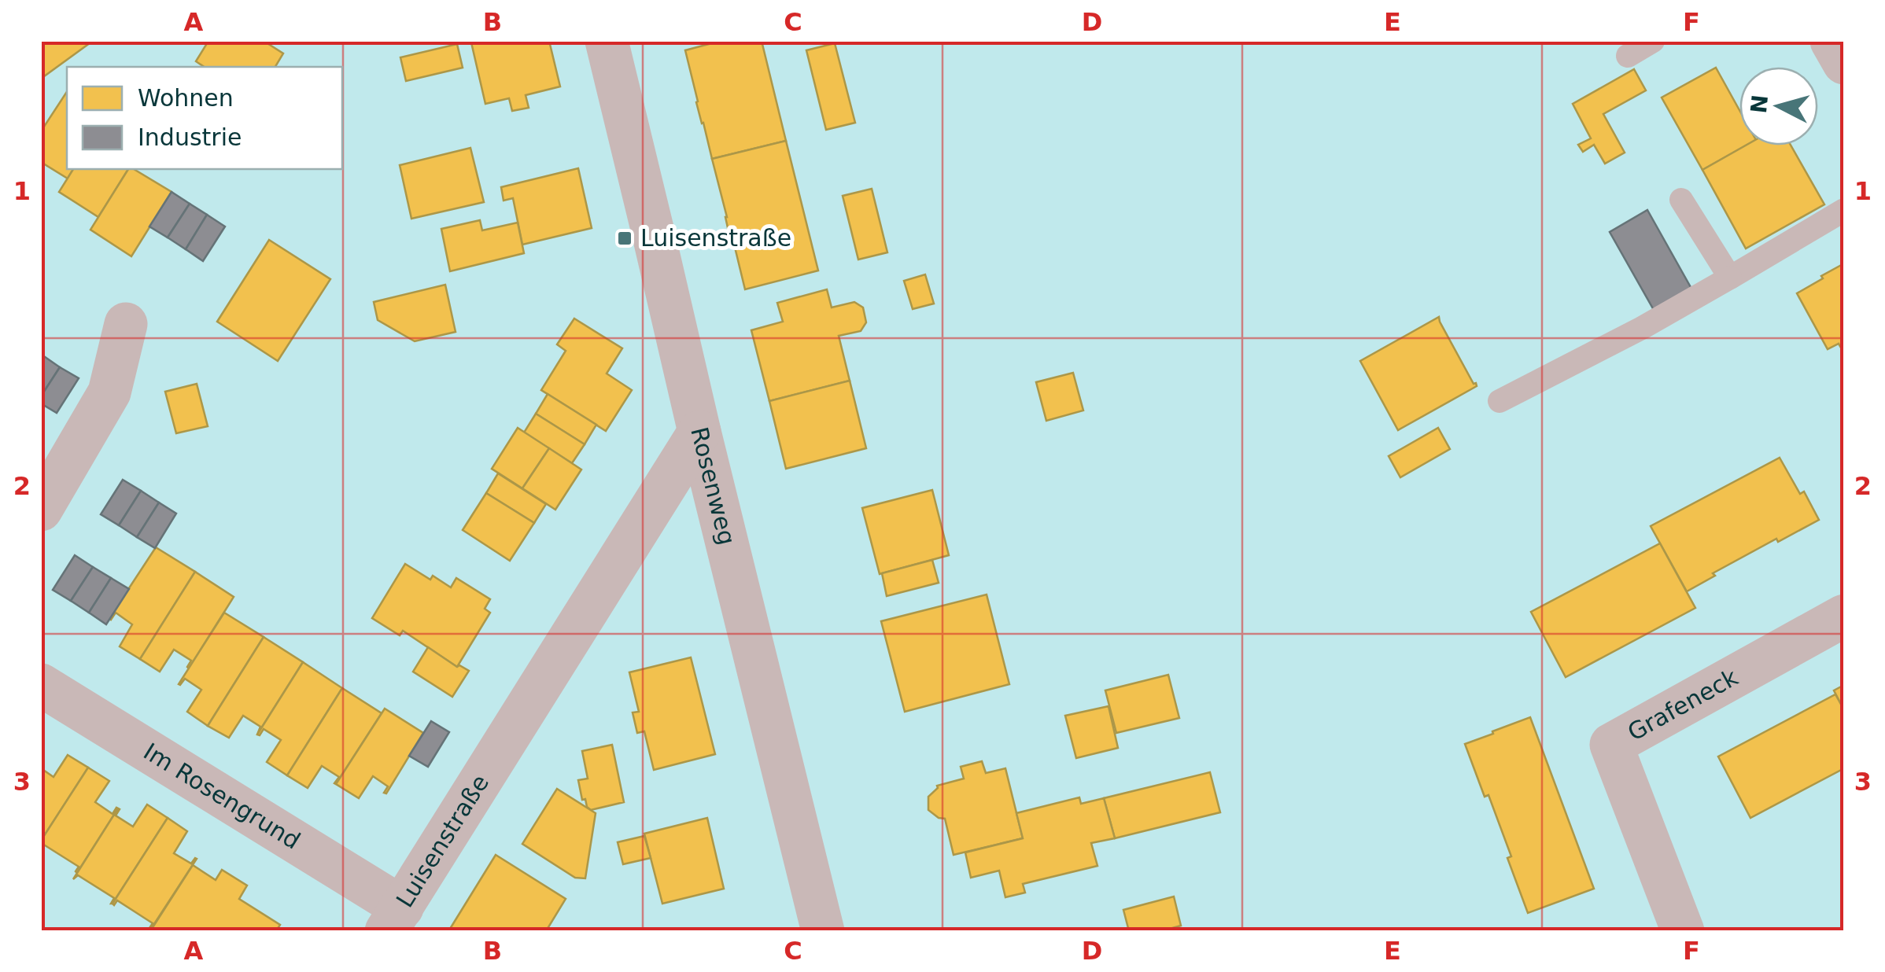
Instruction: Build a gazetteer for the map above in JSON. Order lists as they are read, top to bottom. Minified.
{"streets":{"street":["Rosenweg","Grafeneck","Im Rosengrund","Luisenstraße"]},"crossings":[["Rosenweg","Luisenstraße"],["Im Rosengrund","Luisenstraße"]],"places":{"transit":["Luisenstraße"]},"legend":["Wohnen","Industrie"],"north":"left","grid":{"columns":["A","B","C","D","E","F"],"rows":["1","2","3"]}}
